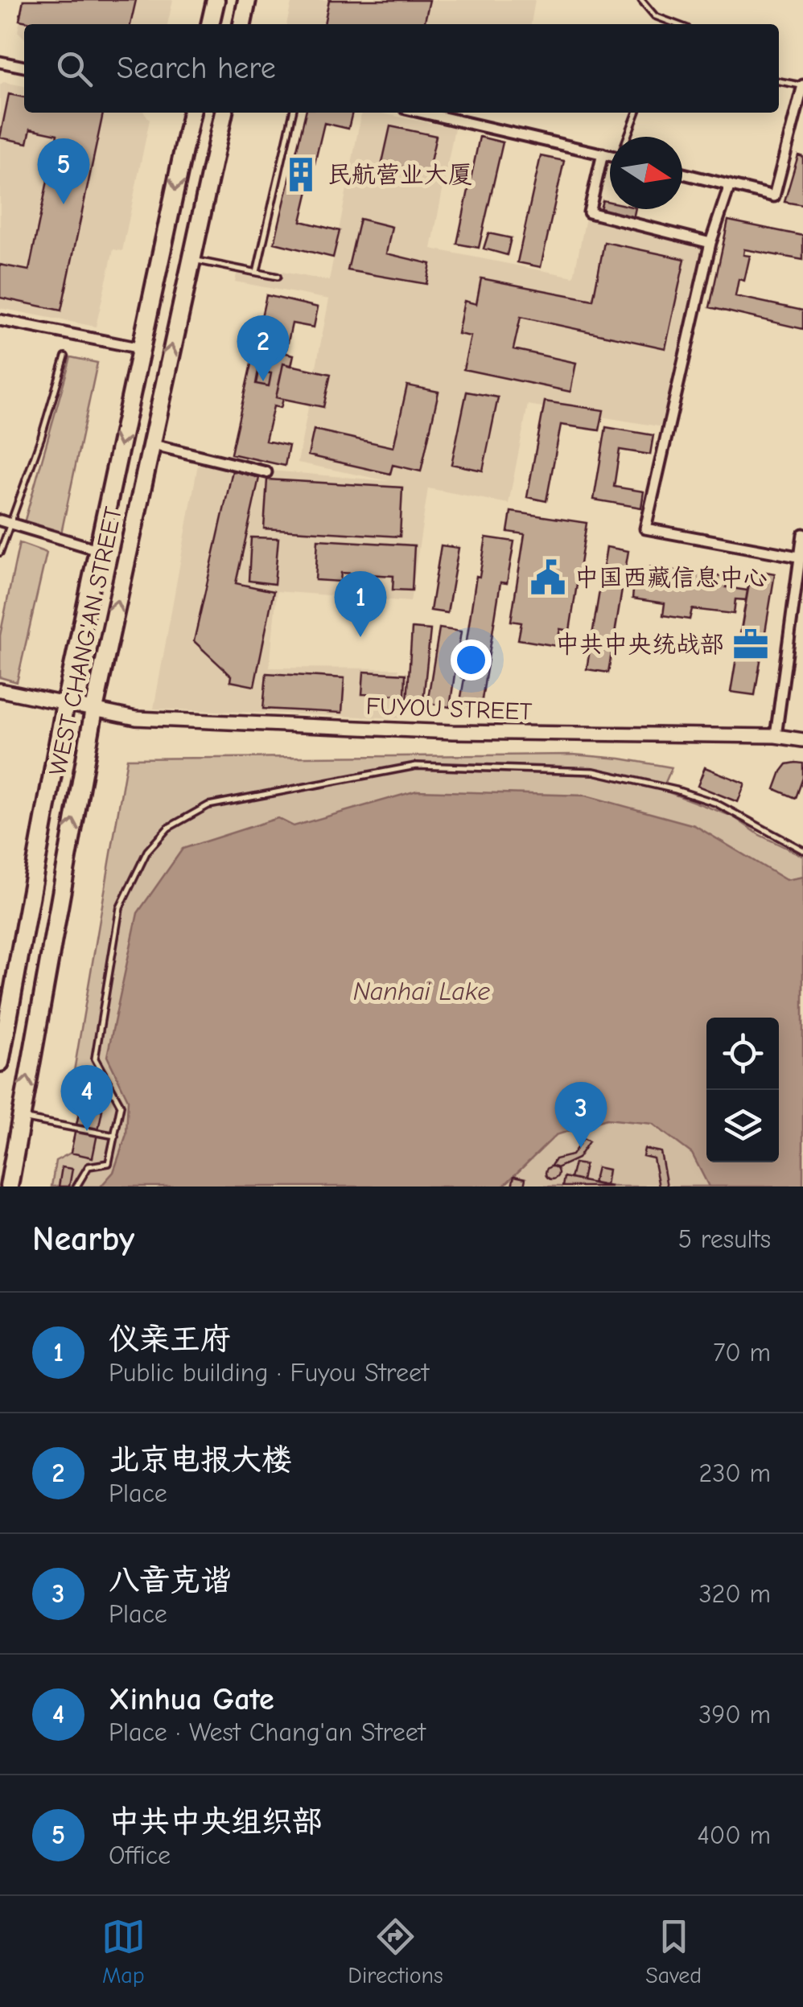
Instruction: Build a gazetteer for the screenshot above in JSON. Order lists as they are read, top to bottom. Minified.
{"streets":{"highway":["WEST CHANG'AN STREET"],"main road":["FUYOU STREET"]},"crossings":[["WEST CHANG'AN STREET","FUYOU STREET"]],"water":["Nanhai Lake"],"places":{"building":["民航营业大厦"],"public building":["中国西藏信息中心"],"office":["中共中央统战部"]},"north":"right","page":{"search":"Search here","pins":["5","2","1","4","3"],"heading":["Nearby","5 results"],"list":[{"mark":"1","name":"仪亲王府","note":"Public building · Fuyou Street","value":"70 m"},{"mark":"2","name":"北京电报大楼","note":"Place","value":"230 m"},{"mark":"3","name":"八音克谐","note":"Place","value":"320 m"},{"mark":"4","name":"Xinhua Gate","note":"Place · West Chang'an Street","value":"390 m"},{"mark":"5","name":"中共中央组织部","note":"Office","value":"400 m"}],"nav":["Map","Directions","Saved"]}}
